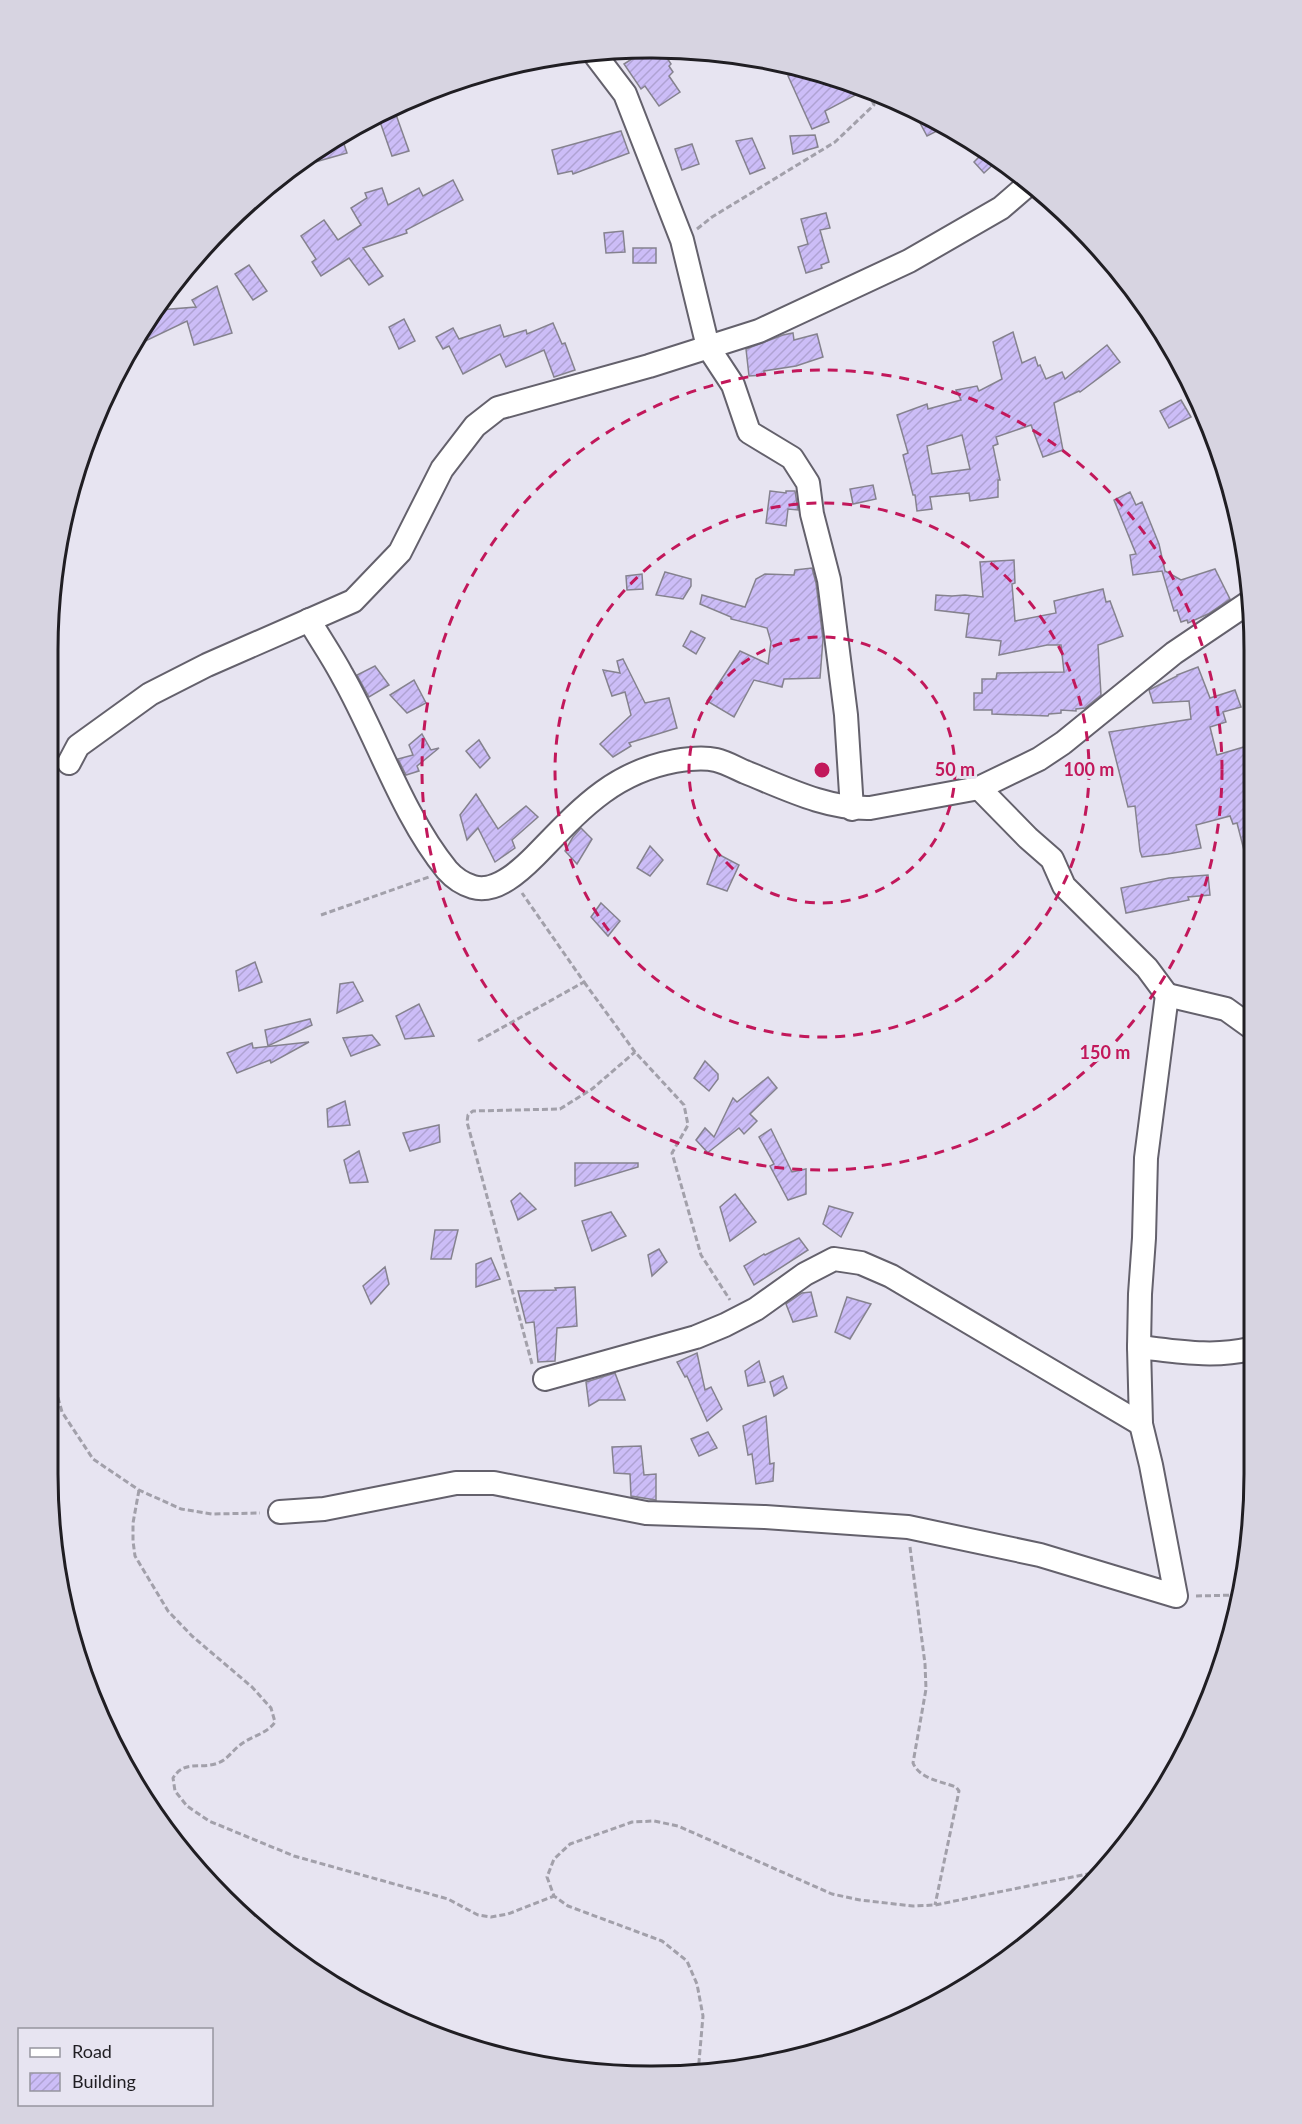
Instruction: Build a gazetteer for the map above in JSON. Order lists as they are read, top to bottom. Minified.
{"legend":["Road","Building"],"rings":["50 m","100 m","150 m"]}
